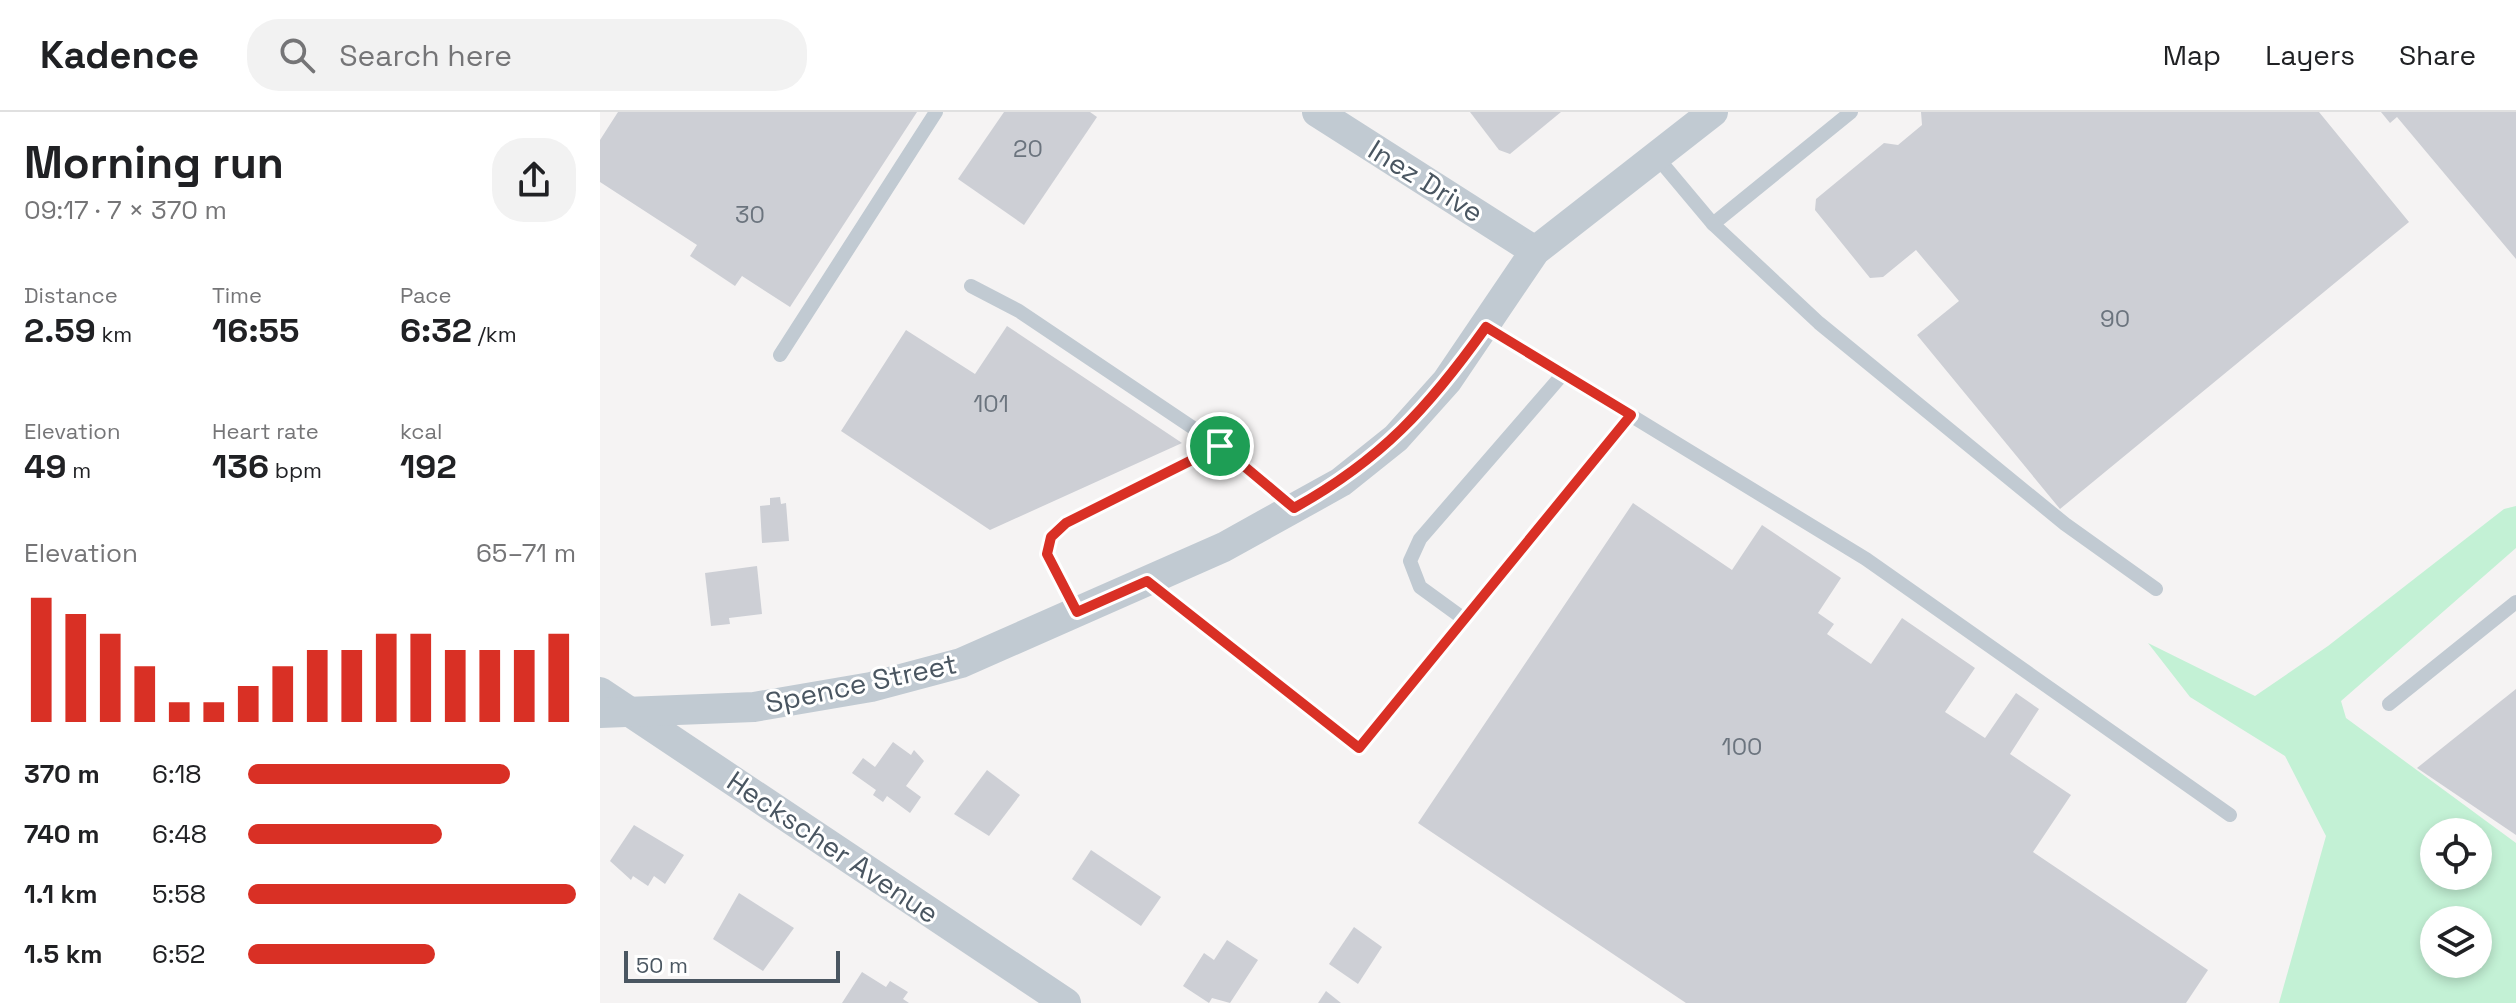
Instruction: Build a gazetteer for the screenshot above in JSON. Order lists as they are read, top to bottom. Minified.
{"streets":{"street":["Inez Drive","Spence Street","Heckscher Avenue"]},"crossings":[["Inez Drive","Spence Street"],["Spence Street","Heckscher Avenue"]],"house_numbers":["20","30","90","101","100"],"scale_bar":"50 m","page":{"header":"Kadence","search":"Search here","nav":["Map","Layers","Share"],"heading":["Morning run","09:17 · 7 × 370 m"],"stats":[["Distance","2.59 km"],["Time","16:55"],["Pace","6:32 /km"],["Elevation","49 m"],["Heart rate","136 bpm"],["kcal","192"]],"chart":["Elevation","65–71 m"],"list":[{"name":"370 m","note":"6:18"},{"name":"740 m","note":"6:48"},{"name":"1.1 km","note":"5:58"},{"name":"1.5 km","note":"6:52"}],"scale":"50 m"}}
